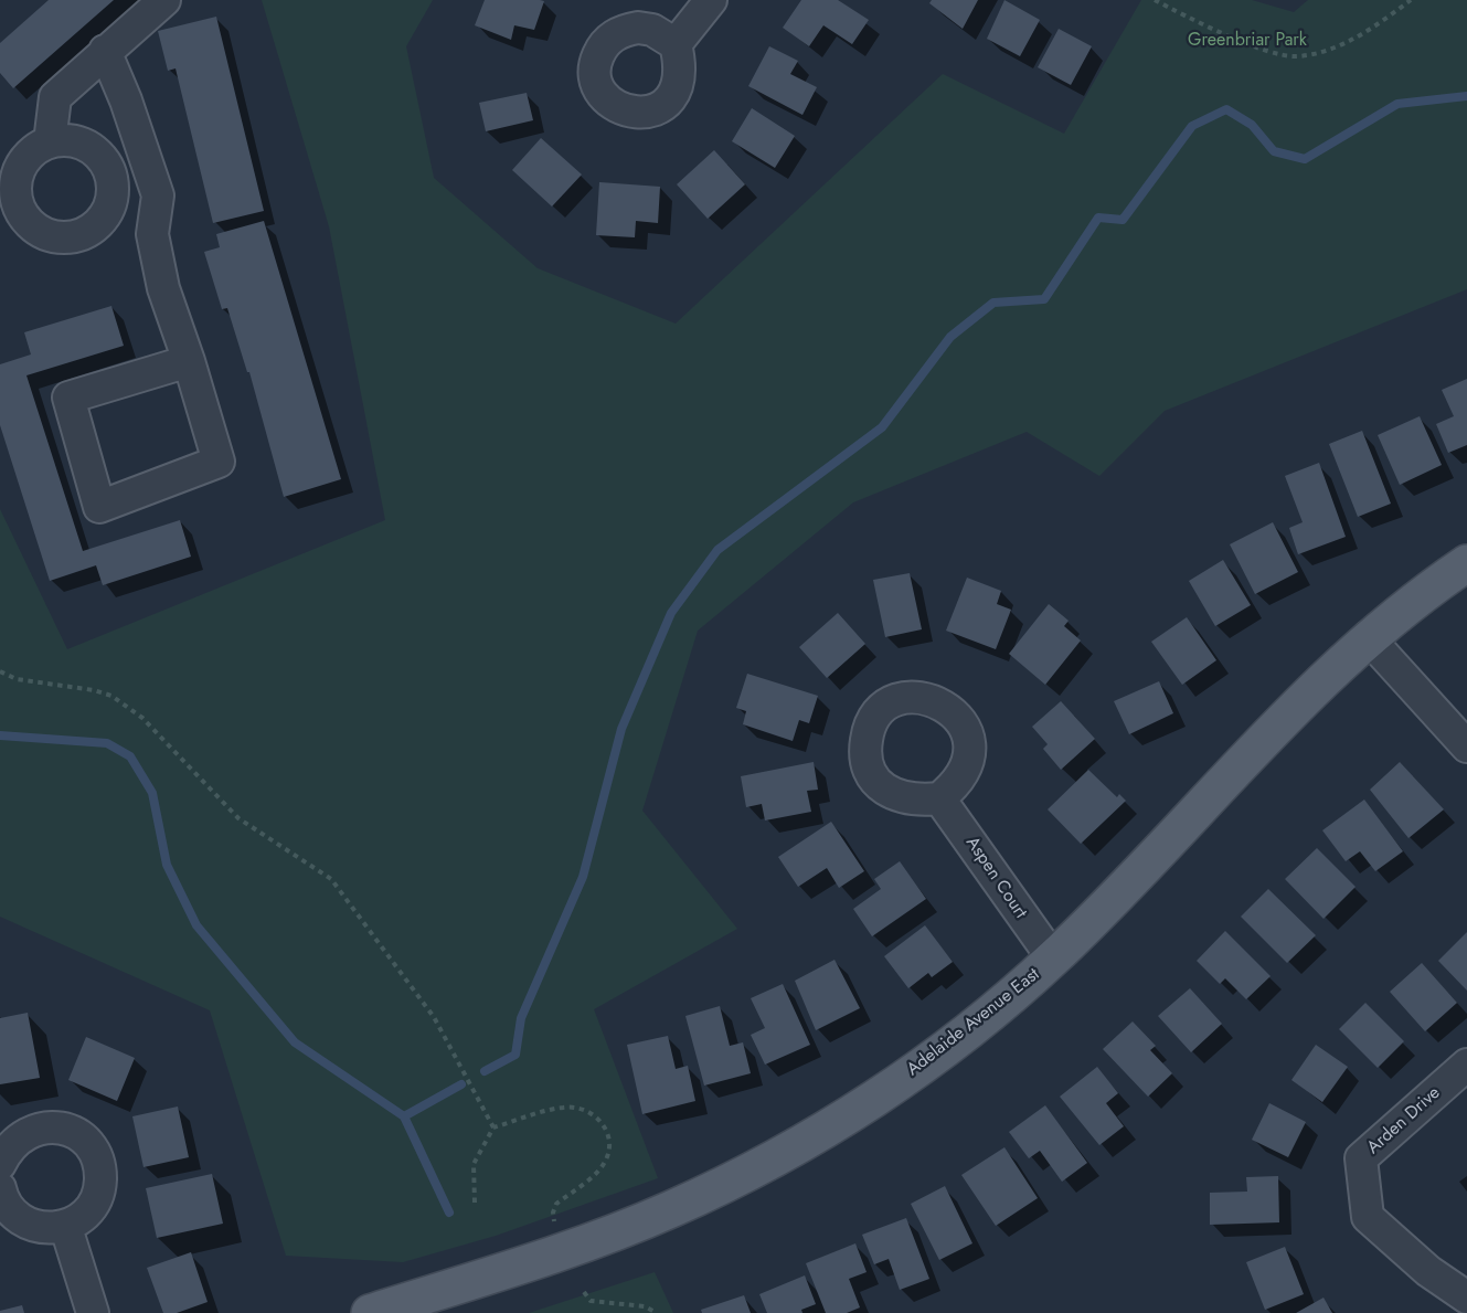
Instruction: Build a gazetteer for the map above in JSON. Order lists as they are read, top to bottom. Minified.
{"streets":{"main road":["Adelaide Avenue East"],"street":["Aspen Court","Arden Drive"]},"crossings":[["Aspen Court","Adelaide Avenue East"]],"parks":["Greenbriar Park"]}
